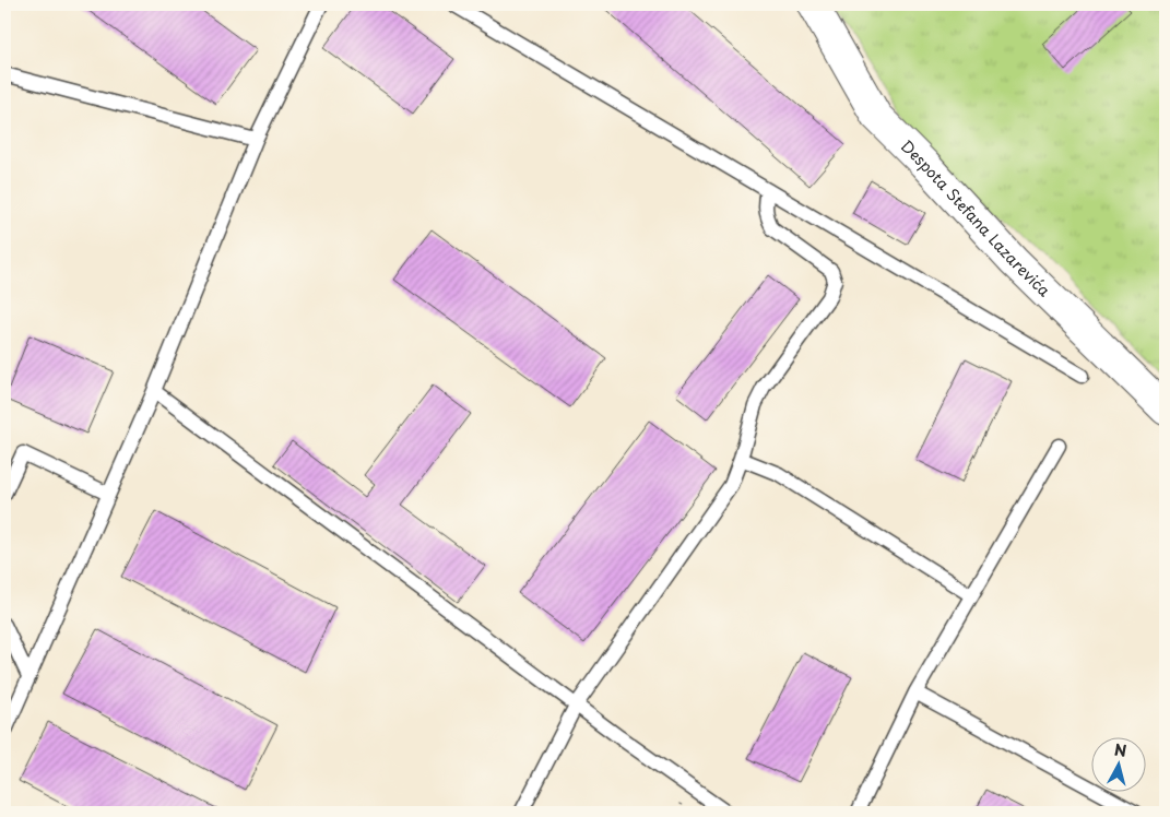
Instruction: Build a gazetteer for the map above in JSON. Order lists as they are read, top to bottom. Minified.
{"streets":{"street":["Despota Stefana Lazarevića"]},"north":"top"}
